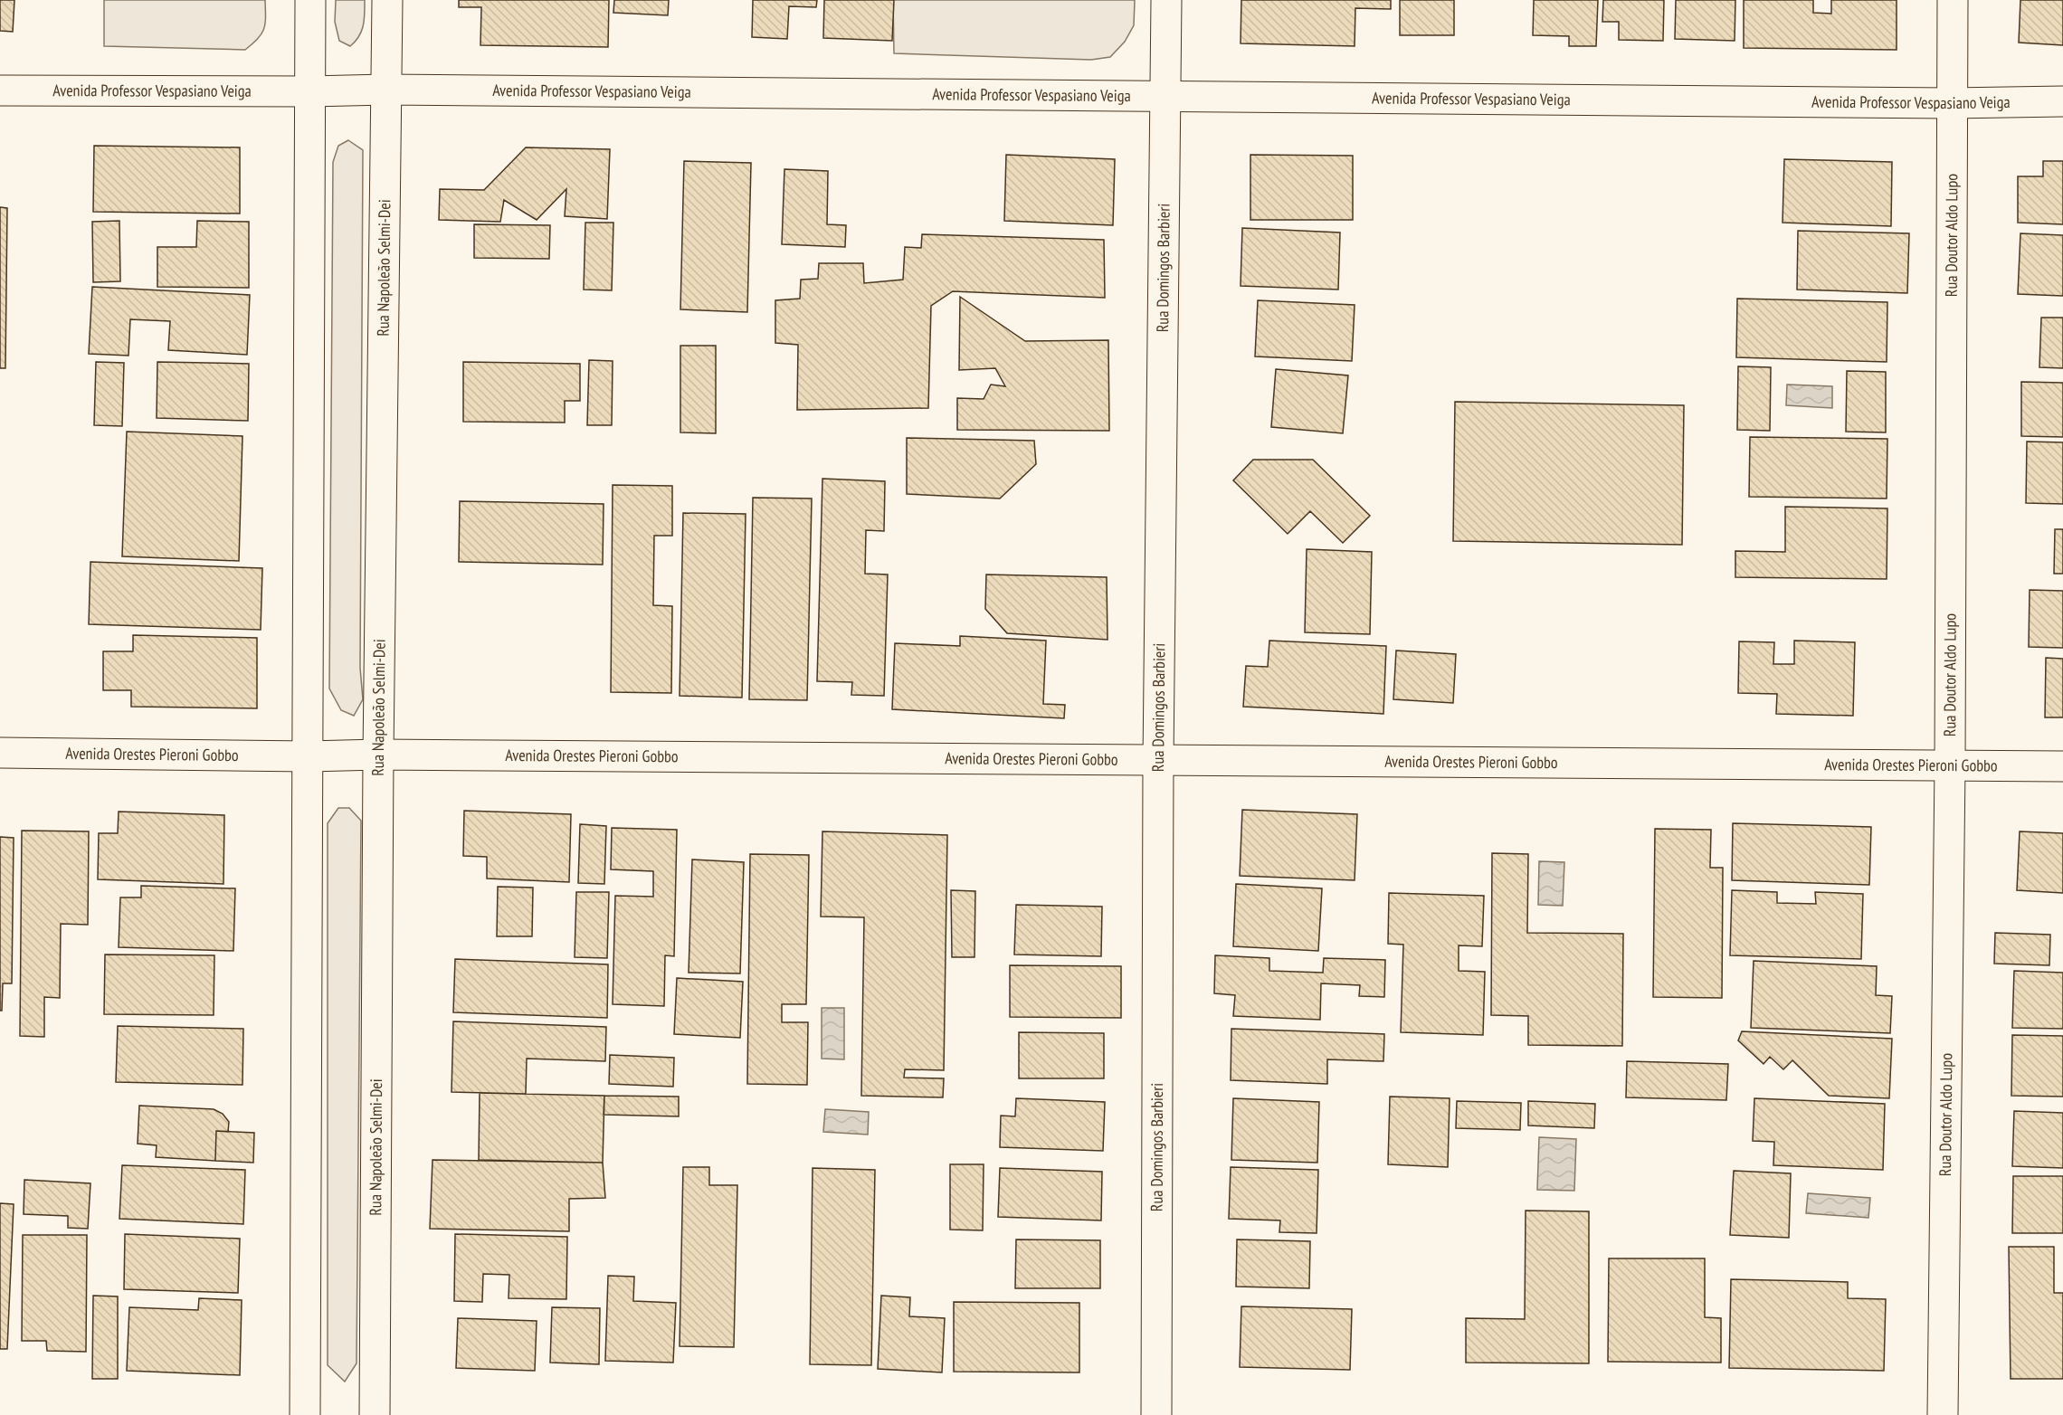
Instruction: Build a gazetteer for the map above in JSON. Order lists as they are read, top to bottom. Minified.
{"streets":{"street":["Avenida Professor Vespasiano Veiga","Rua Doutor Aldo Lupo","Rua Napoleão Selmi-Dei","Rua Domingos Barbieri","Avenida Orestes Pieroni Gobbo"]},"crossings":[["Avenida Professor Vespasiano Veiga","Rua Doutor Aldo Lupo"],["Avenida Professor Vespasiano Veiga","Rua Napoleão Selmi-Dei"],["Avenida Professor Vespasiano Veiga","Rua Domingos Barbieri"],["Rua Doutor Aldo Lupo","Avenida Orestes Pieroni Gobbo"],["Rua Napoleão Selmi-Dei","Avenida Orestes Pieroni Gobbo"],["Rua Domingos Barbieri","Avenida Orestes Pieroni Gobbo"]]}
